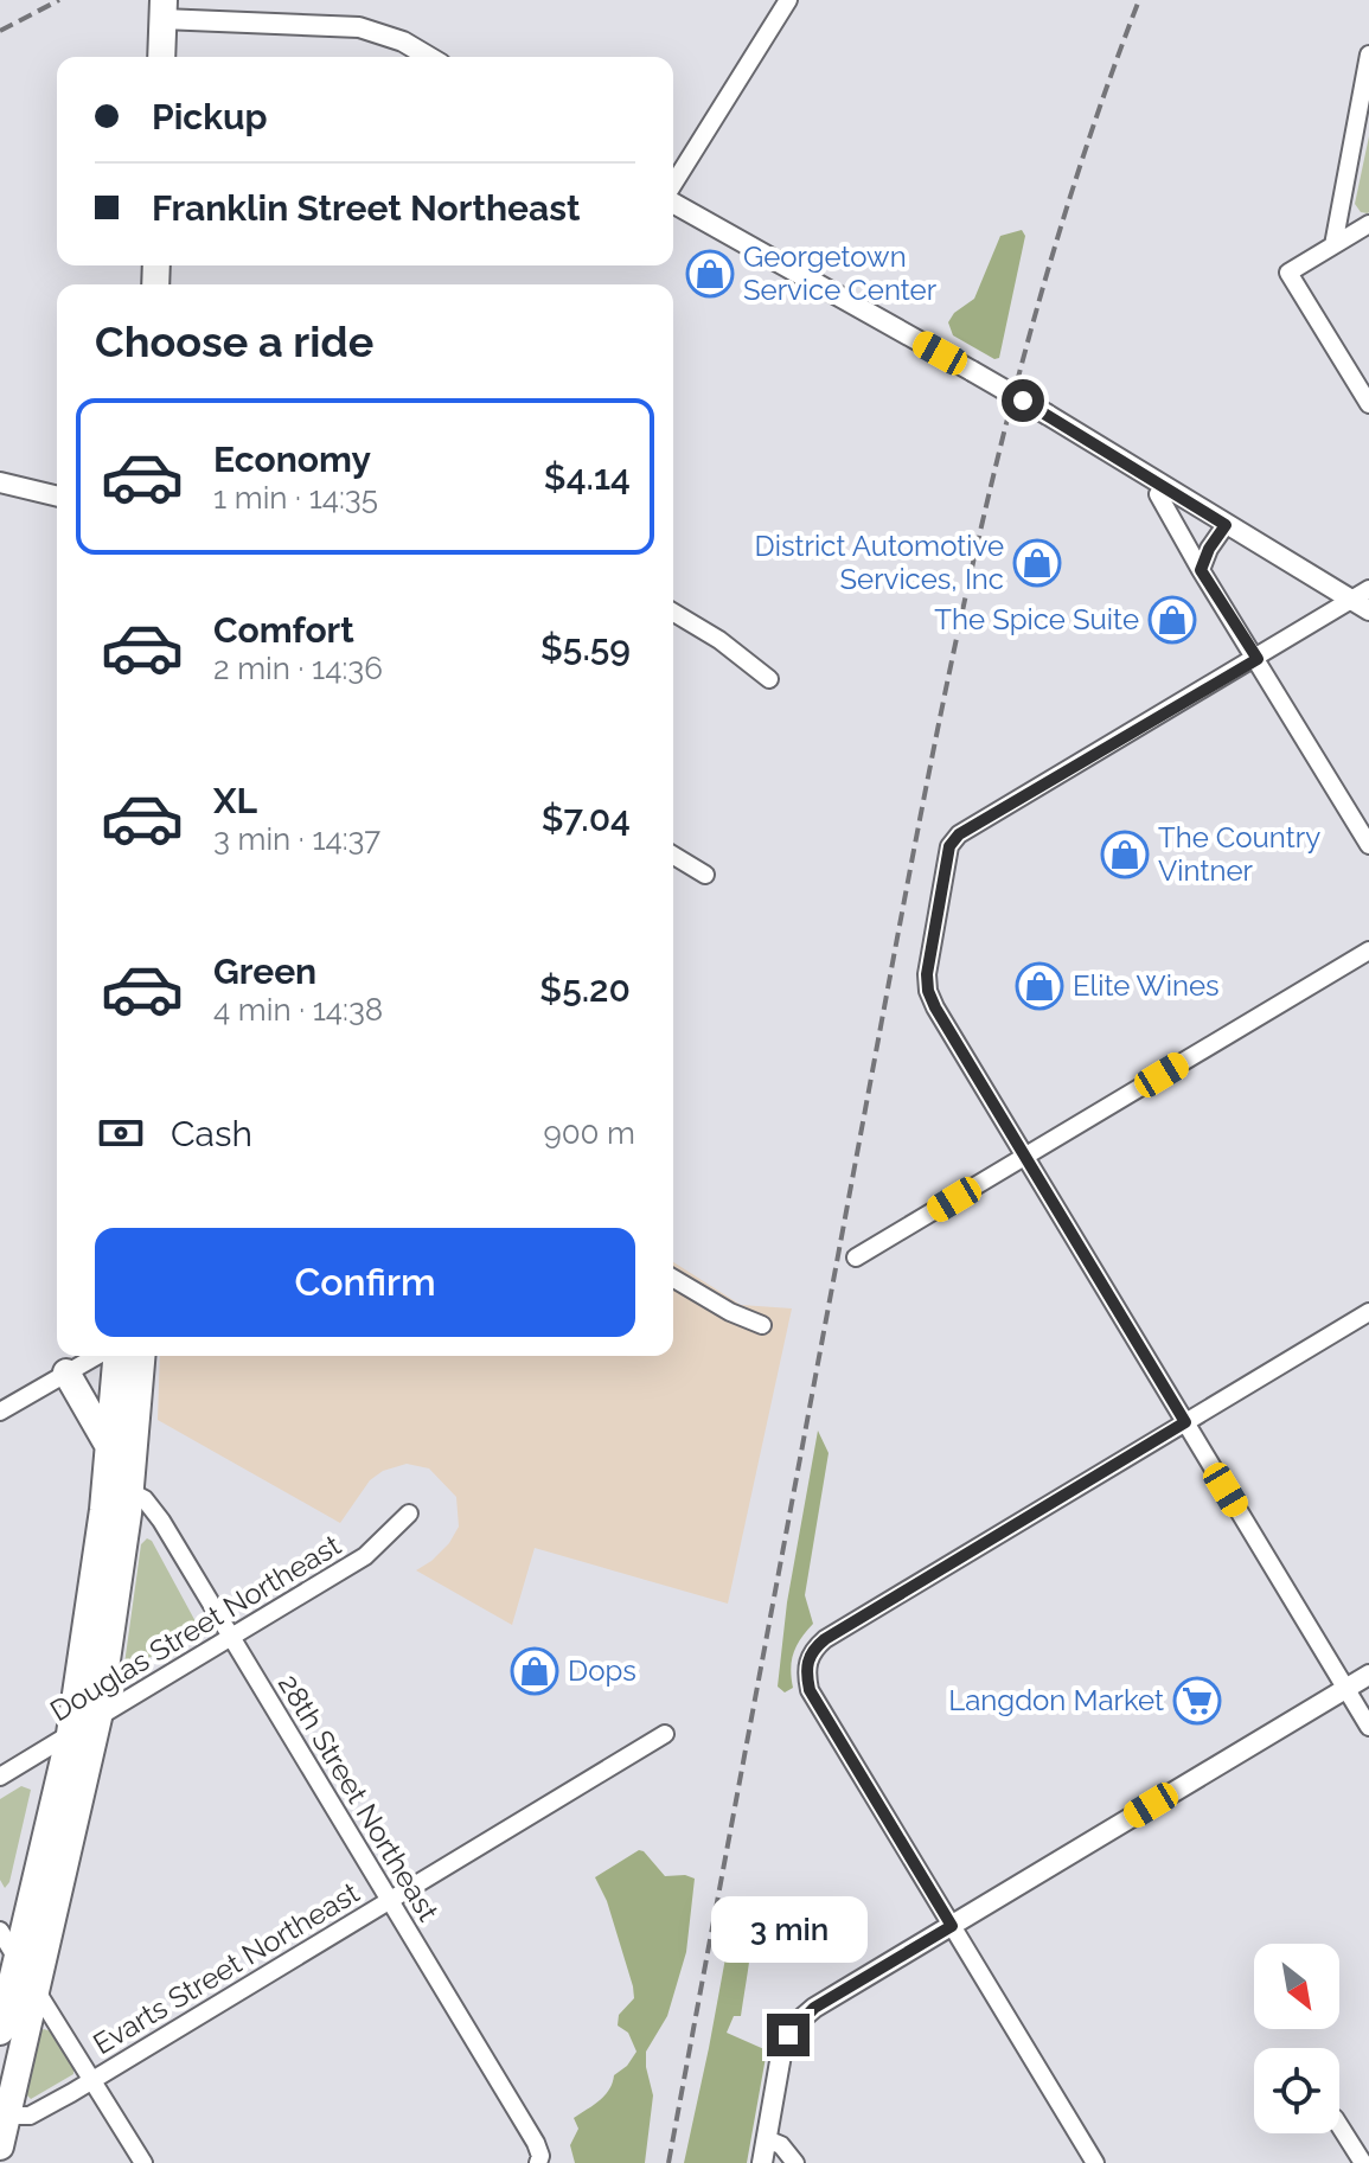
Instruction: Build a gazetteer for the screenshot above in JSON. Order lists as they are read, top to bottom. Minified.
{"streets":{"street":["Douglas Street Northeast","28th Street Northeast","Evarts Street Northeast"]},"crossings":[["Douglas Street Northeast","28th Street Northeast"],["28th Street Northeast","Evarts Street Northeast"]],"places":{"shop":["Georgetown Service Center","District Automotive Services, Inc","The Spice Suite","The Country Vintner","Elite Wines","Dops"],"supermarket":["Langdon Market"]},"north":"bottom right","page":{"banner":["Pickup","Franklin Street Northeast"],"heading":"Choose a ride","list":[{"name":"Economy","note":"1 min · 14:35","value":"$4.14"},{"name":"Comfort","note":"2 min · 14:36","value":"$5.59"},{"name":"XL","note":"3 min · 14:37","value":"$7.04"},{"name":"Green","note":"4 min · 14:38","value":"$5.20"}],"pay":["Cash","900 m"],"buttons":"Confirm","bubble":"3 min"}}
